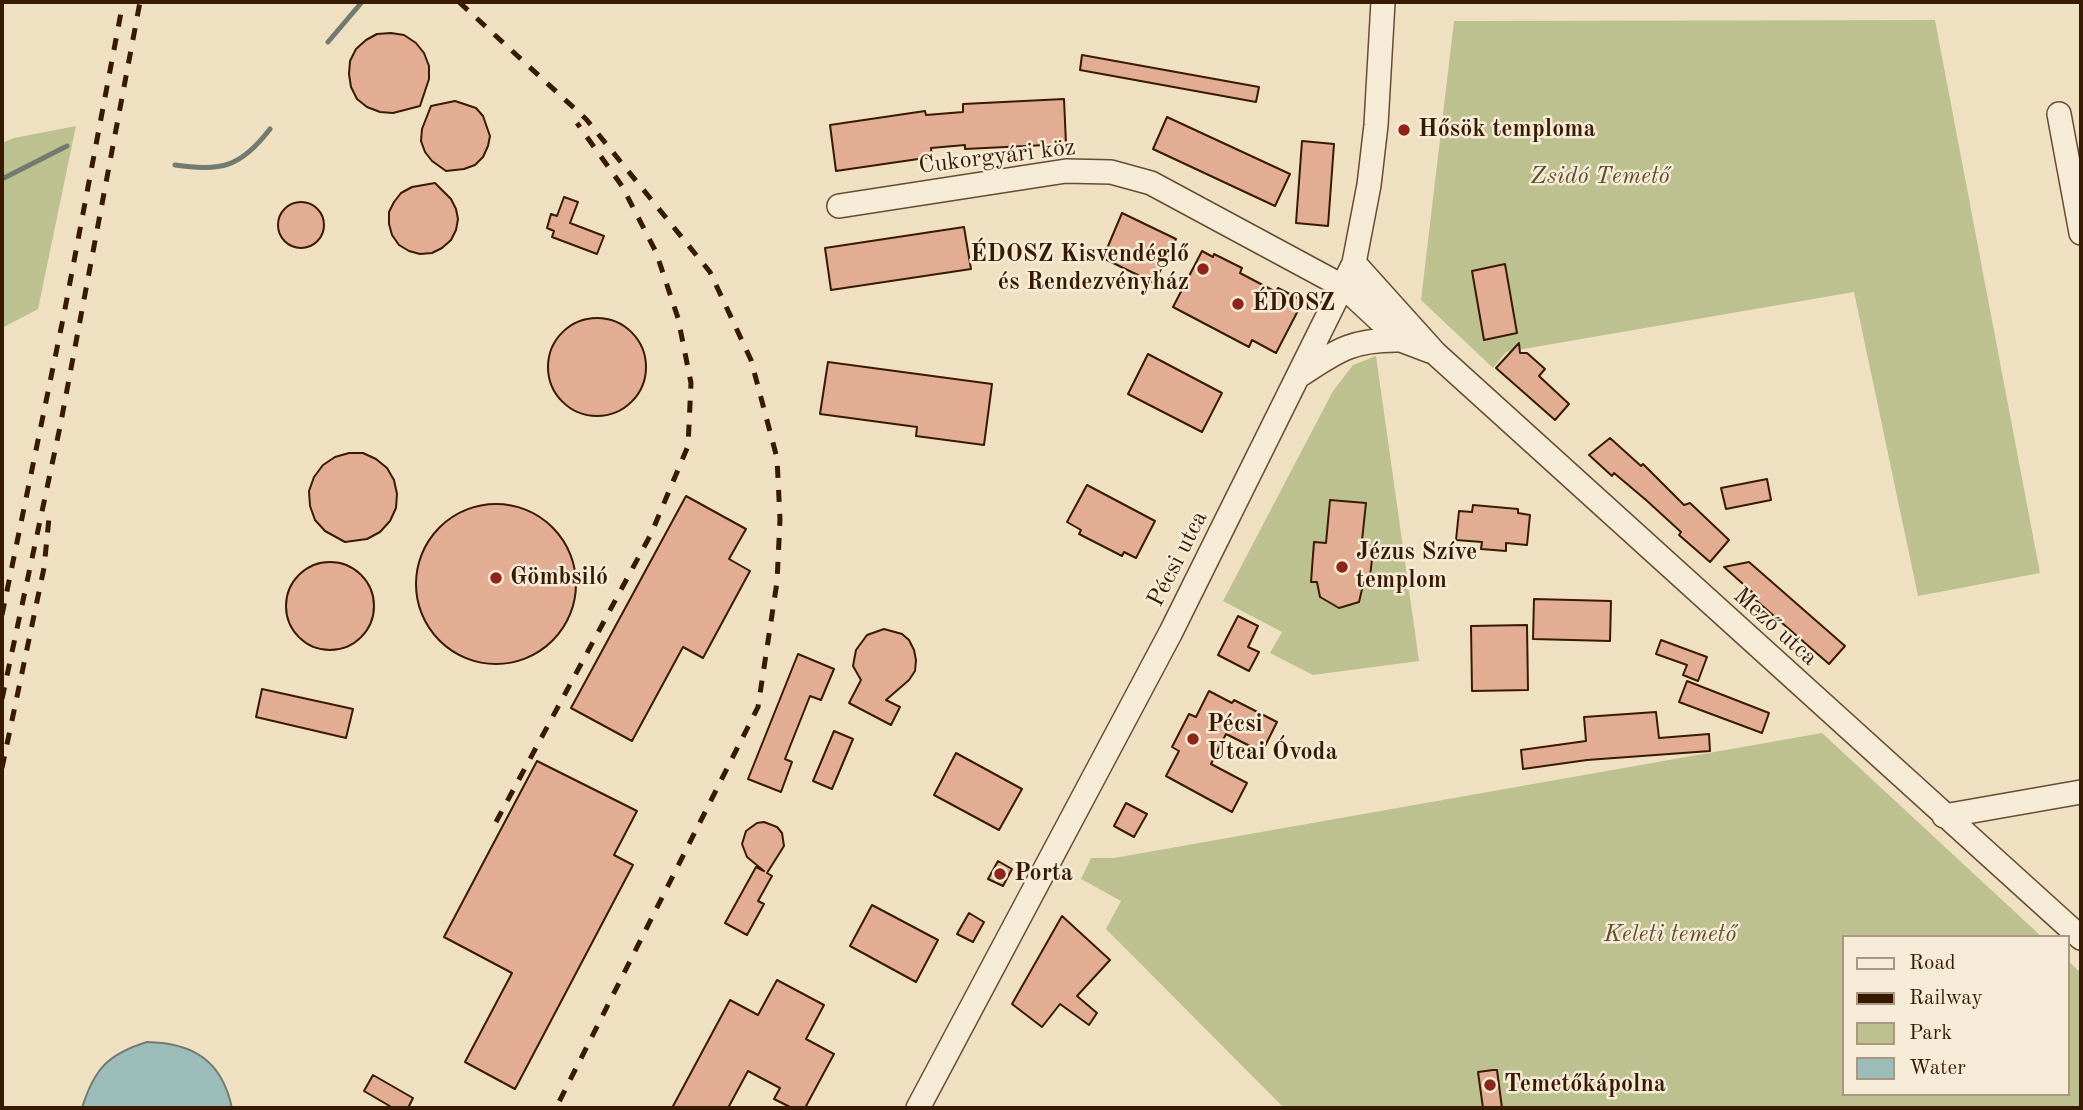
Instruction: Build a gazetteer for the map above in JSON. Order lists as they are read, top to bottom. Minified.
{"streets":{"street":["Cukorgyári köz","Pécsi utca","Mező utca"]},"crossings":[["Cukorgyári köz","Pécsi utca"],["Pécsi utca","Mező utca"]],"parks":["Zsidó Temető","Keleti temető"],"places":["Hősök temploma","ÉDOSZ Kisvendéglő és Rendezvényház","ÉDOSZ","Jézus Szíve templom","Gömbsiló","Pécsi Utcai Óvoda","Porta","Temetőkápolna"],"legend":["Road","Railway","Park","Water"]}
